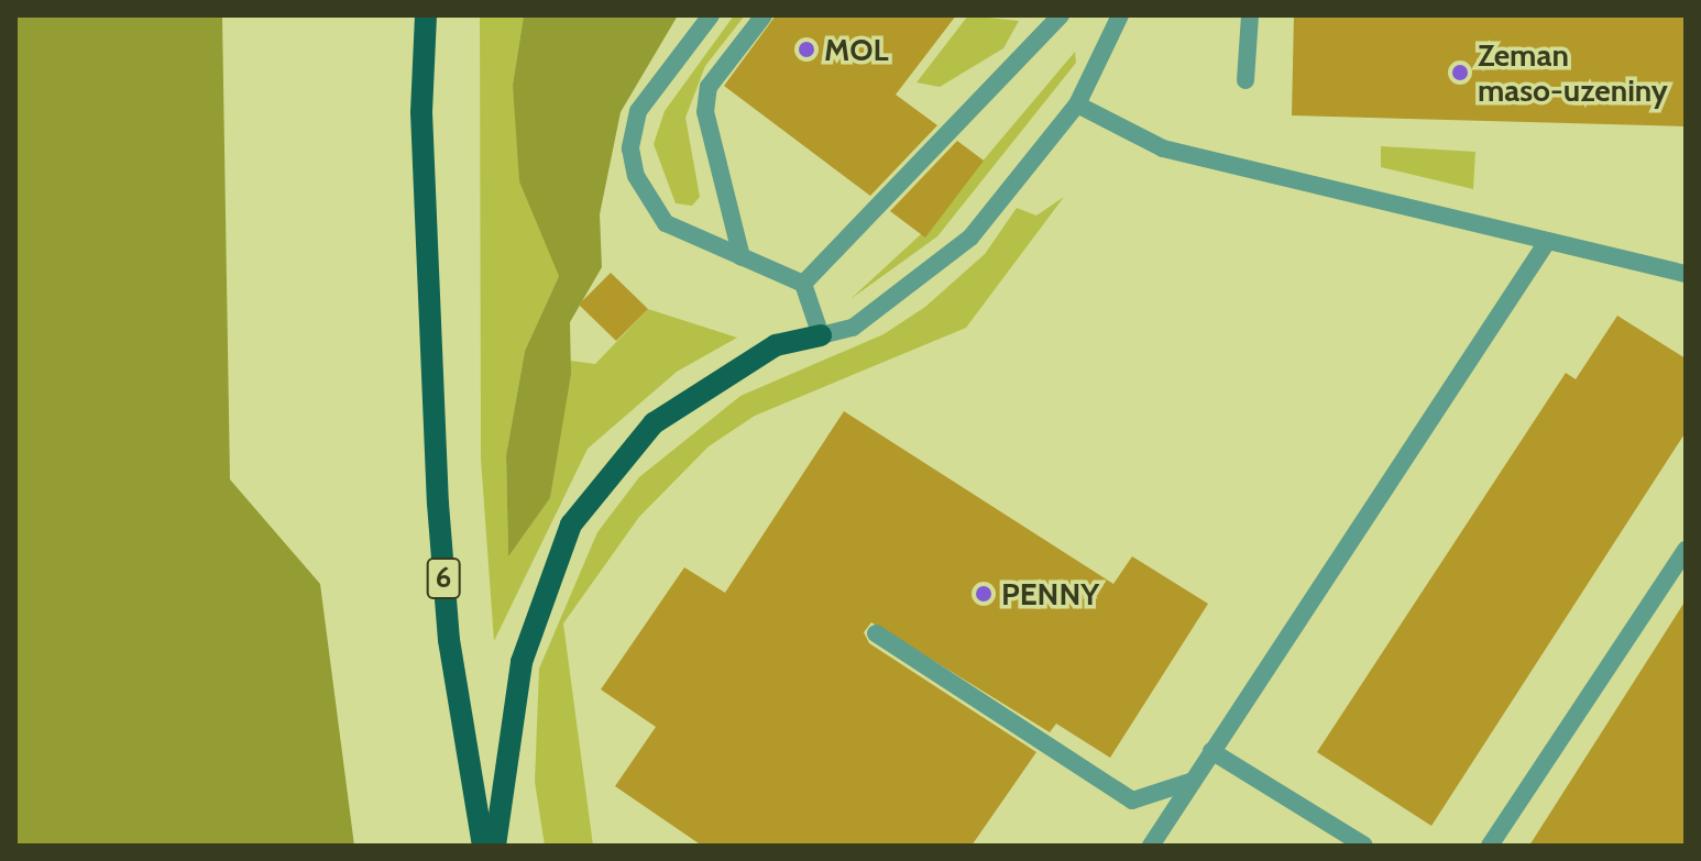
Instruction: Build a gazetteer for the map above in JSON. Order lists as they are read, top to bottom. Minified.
{"streets":{"main road":["6"]},"places":["MOL","Zeman maso-uzeniny","PENNY"]}
